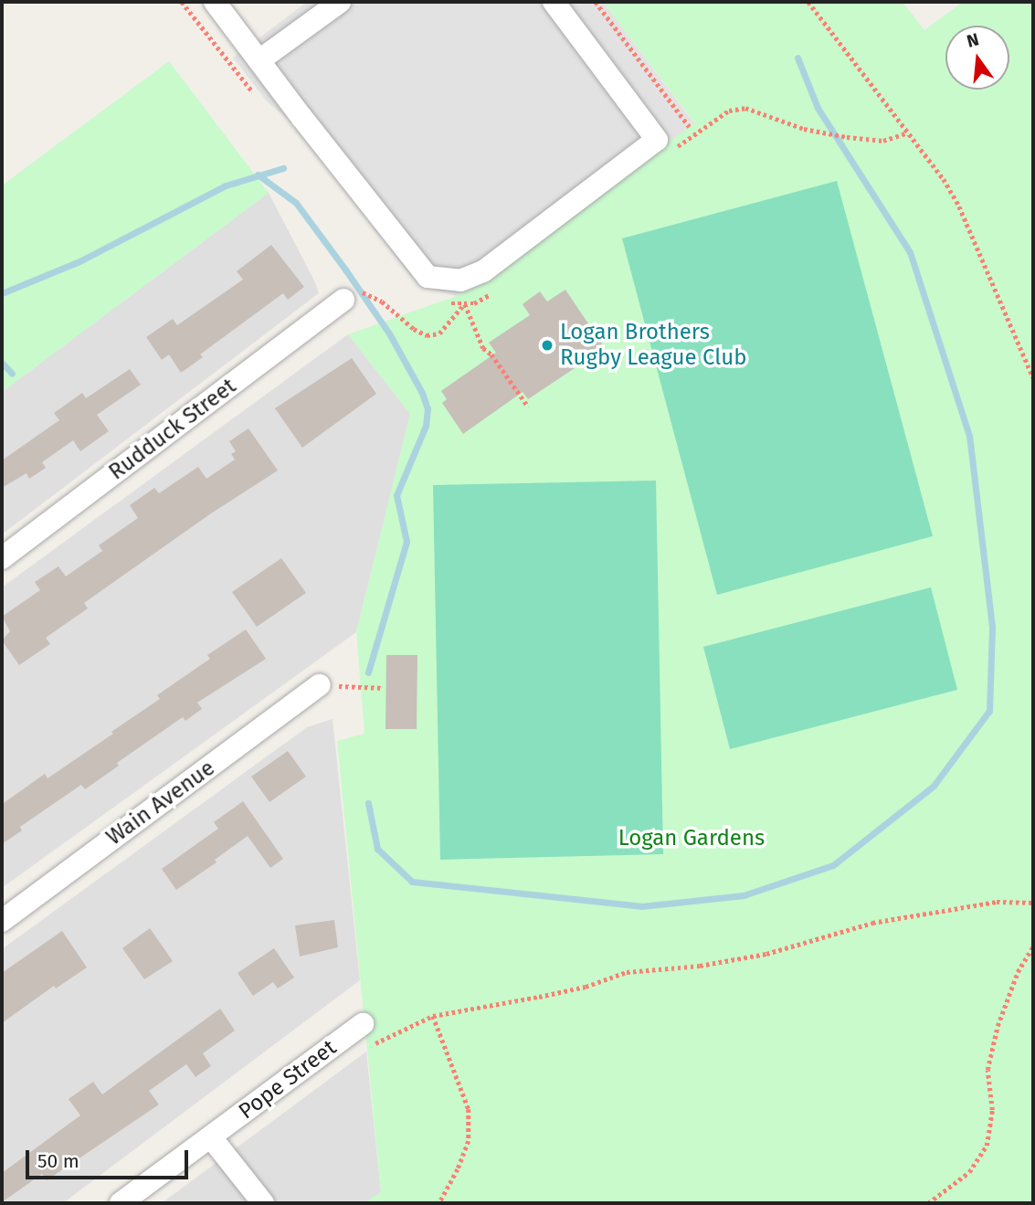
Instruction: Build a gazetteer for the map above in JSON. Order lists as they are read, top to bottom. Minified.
{"streets":{"street":["Rudduck Street","Wain Avenue","Pope Street"]},"parks":["Logan Gardens"],"places":["Logan Brothers Rugby League Club"],"scale_bar":"50 m","north":"top"}
